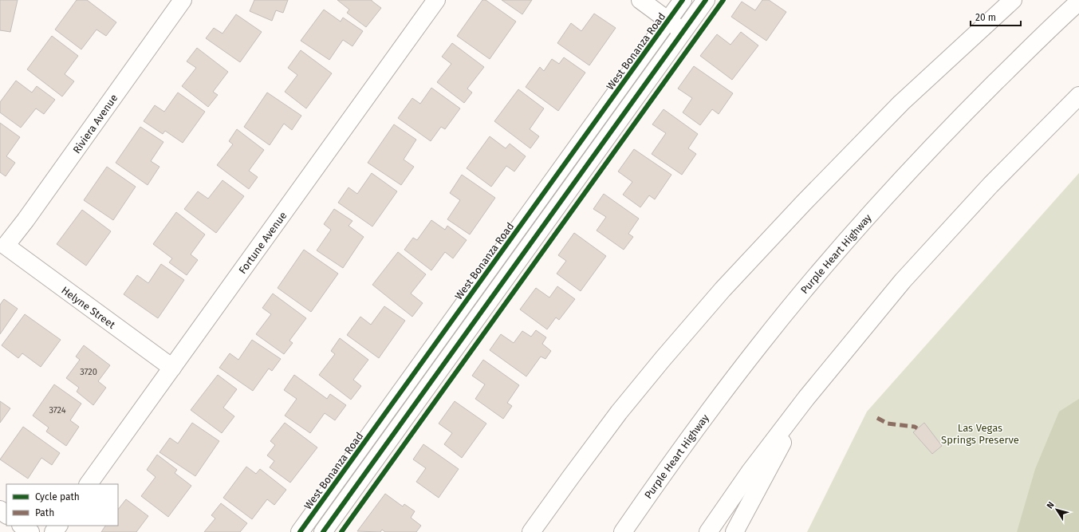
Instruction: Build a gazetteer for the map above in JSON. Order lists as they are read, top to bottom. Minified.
{"streets":{"main road":["West Bonanza Road","Riviera Avenue","Fortune Avenue","Purple Heart Highway","Helyne Street"]},"crossings":[["Riviera Avenue","Helyne Street"],["Fortune Avenue","Helyne Street"]],"parks":["Las Vegas Springs Preserve"],"house_numbers":["3720","3724"],"legend":["Cycle path","Path"],"scale_bar":"20 m","north":"top left"}
